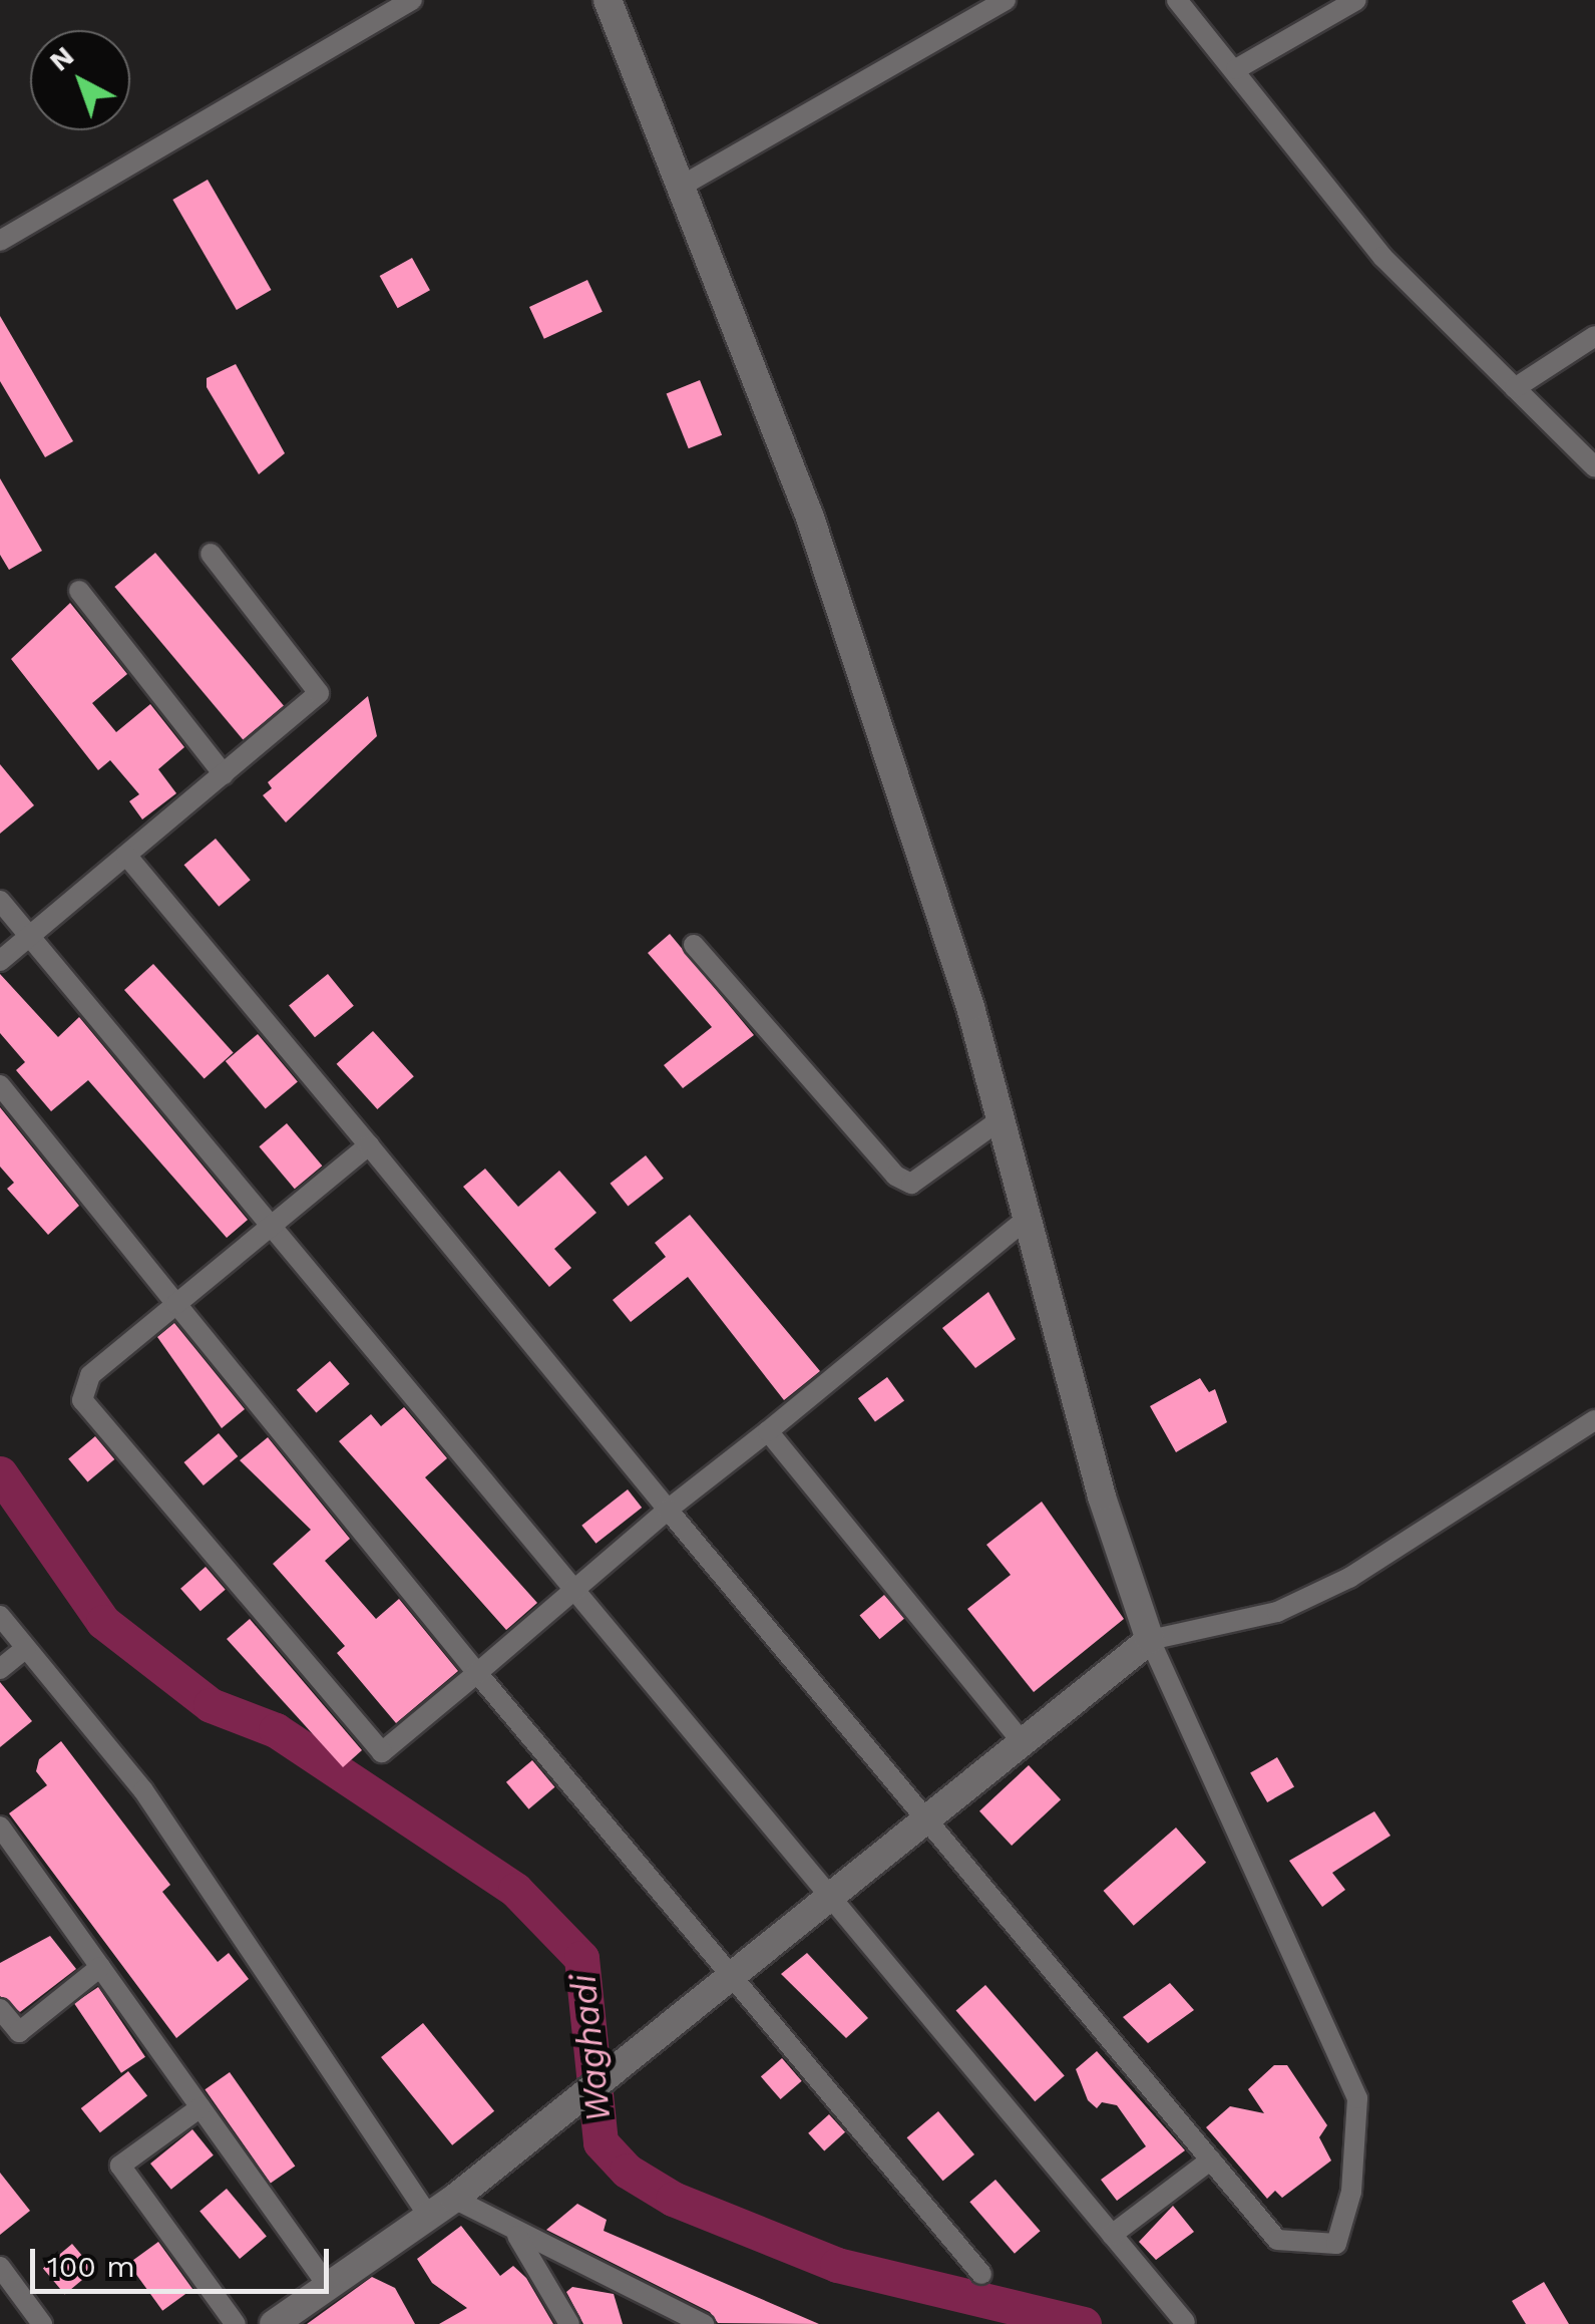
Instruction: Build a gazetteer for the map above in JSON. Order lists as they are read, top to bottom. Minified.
{"water":["Waghadi"],"scale_bar":"100 m","north":"top left"}
